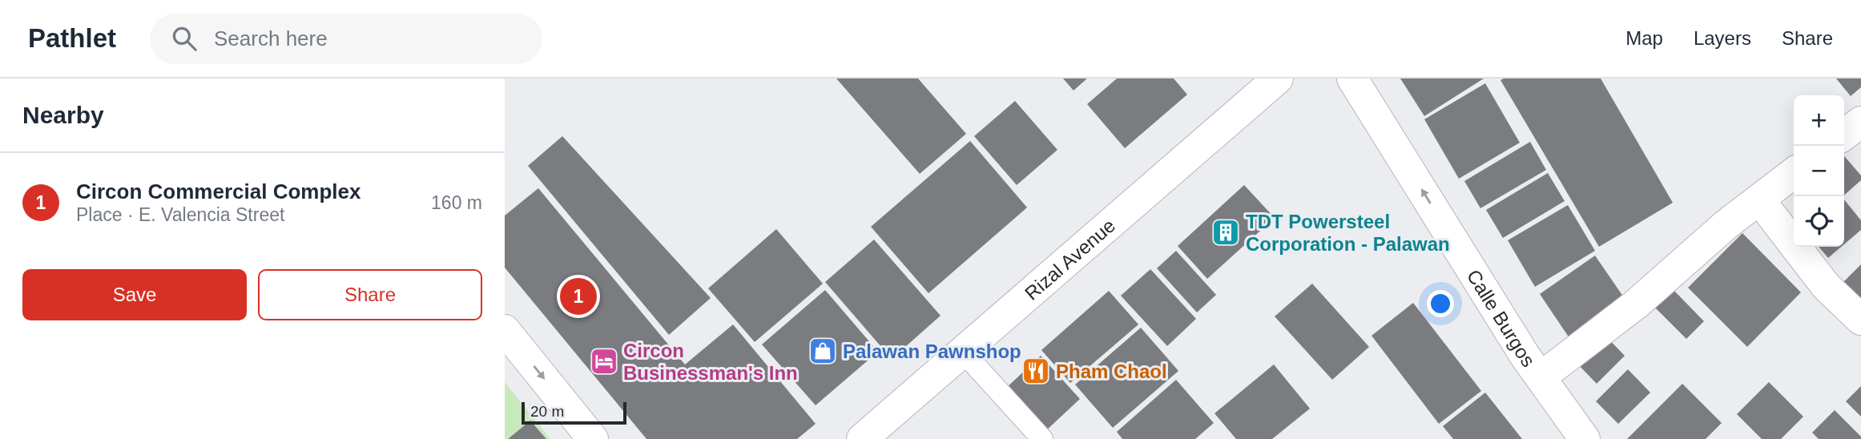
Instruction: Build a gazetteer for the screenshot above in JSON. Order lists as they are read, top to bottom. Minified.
{"streets":{"street":["Rizal Avenue","Calle Burgos"]},"one_way":["Calle Burgos"],"places":{"building":["TDT Powersteel Corporation - Palawan"],"shop":["Palawan Pawnshop"],"hotel":["Circon Businessman's Inn"],"restaurant":["Pham Chaol"]},"scale_bar":"20 m","page":{"header":"Pathlet","search":"Search here","nav":["Map","Layers","Share"],"heading":"Nearby","map_buttons":["+","−"],"list":[{"mark":"1","name":"Circon Commercial Complex","note":"Place · E. Valencia Street","value":"160 m"}],"buttons":["Save","Share"],"pins":"1","scale":"20 m"}}
